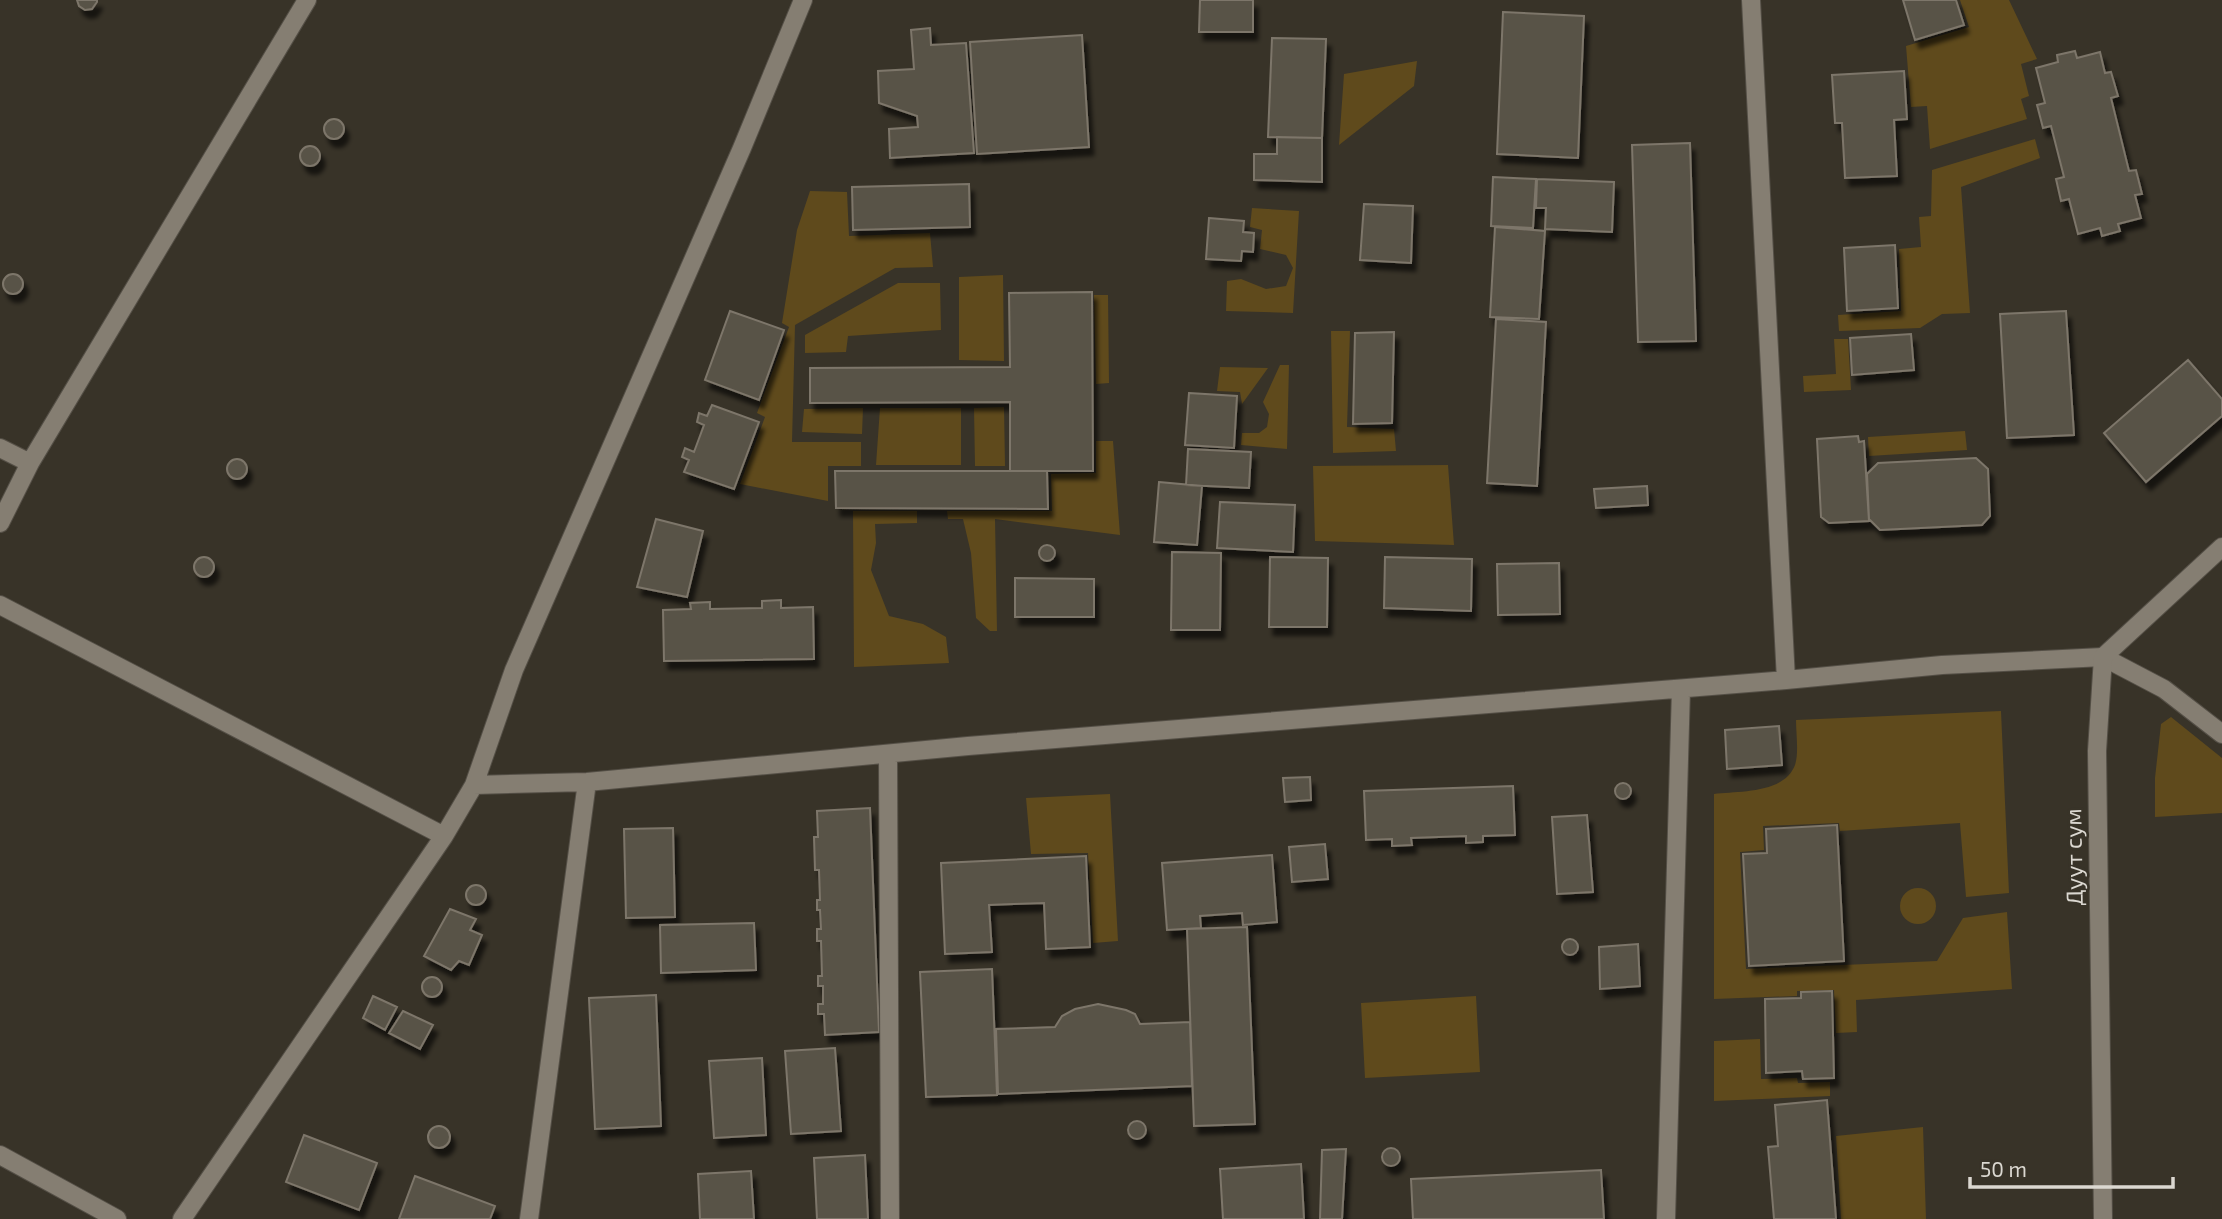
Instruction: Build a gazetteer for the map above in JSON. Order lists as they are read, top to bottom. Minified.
{"streets":{"street":["Дуут сум"]},"scale_bar":"50 m"}
